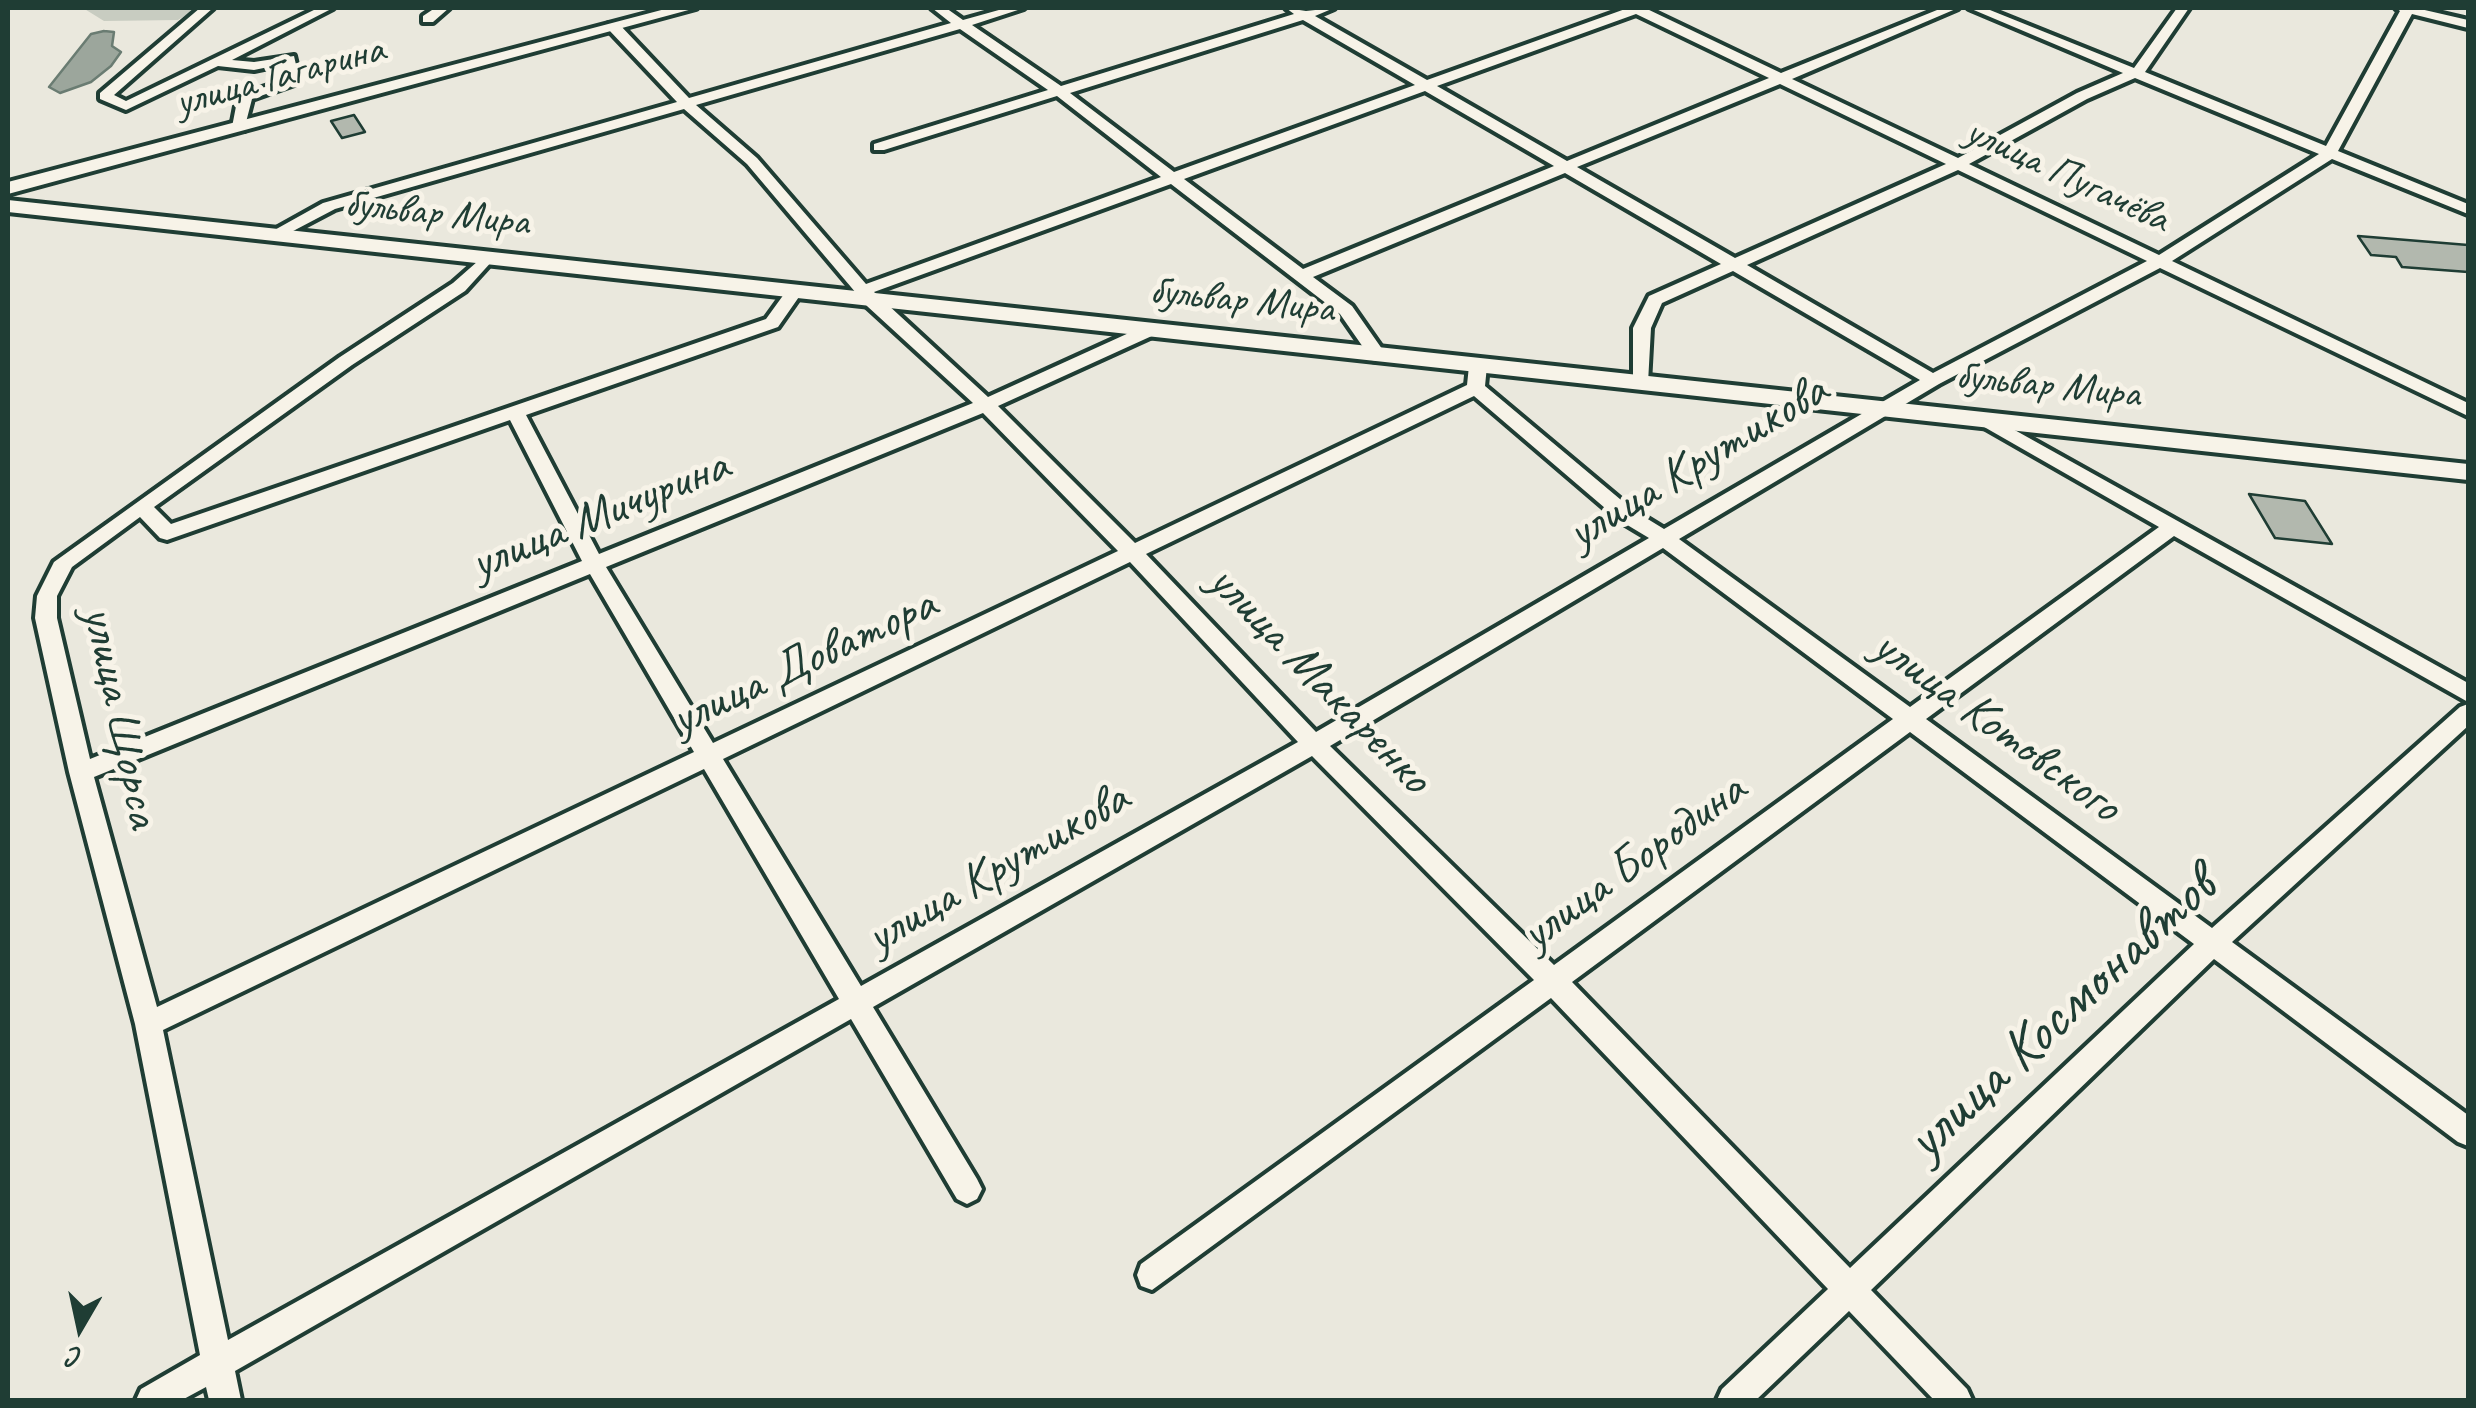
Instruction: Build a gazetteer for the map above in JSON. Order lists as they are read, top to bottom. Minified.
{"streets":{"main road":["улица Гагарина","бульвар Мира"],"street":["улица Пугачёва","улица Крутикова","улица Мичурина","улица Доватора","улица Макаренко","улица Щорса","улица Котовского","улица Бородина","улица Космонавтов"]},"crossings":[["улица Гагарина","улица Макаренко"],["бульвар Мира","улица Крутикова"],["бульвар Мира","улица Мичурина"],["бульвар Мира","улица Доватора"],["бульвар Мира","улица Макаренко"],["бульвар Мира","улица Щорса"],["бульвар Мира","улица Котовского"],["улица Крутикова","улица Макаренко"],["улица Крутикова","улица Щорса"],["улица Крутикова","улица Котовского"],["улица Мичурина","улица Макаренко"],["улица Мичурина","улица Щорса"],["улица Доватора","улица Макаренко"],["улица Доватора","улица Щорса"],["улица Доватора","улица Котовского"],["улица Макаренко","улица Бородина"],["улица Макаренко","улица Космонавтов"],["улица Котовского","улица Бородина"],["улица Котовского","улица Космонавтов"]],"north":"bottom"}
